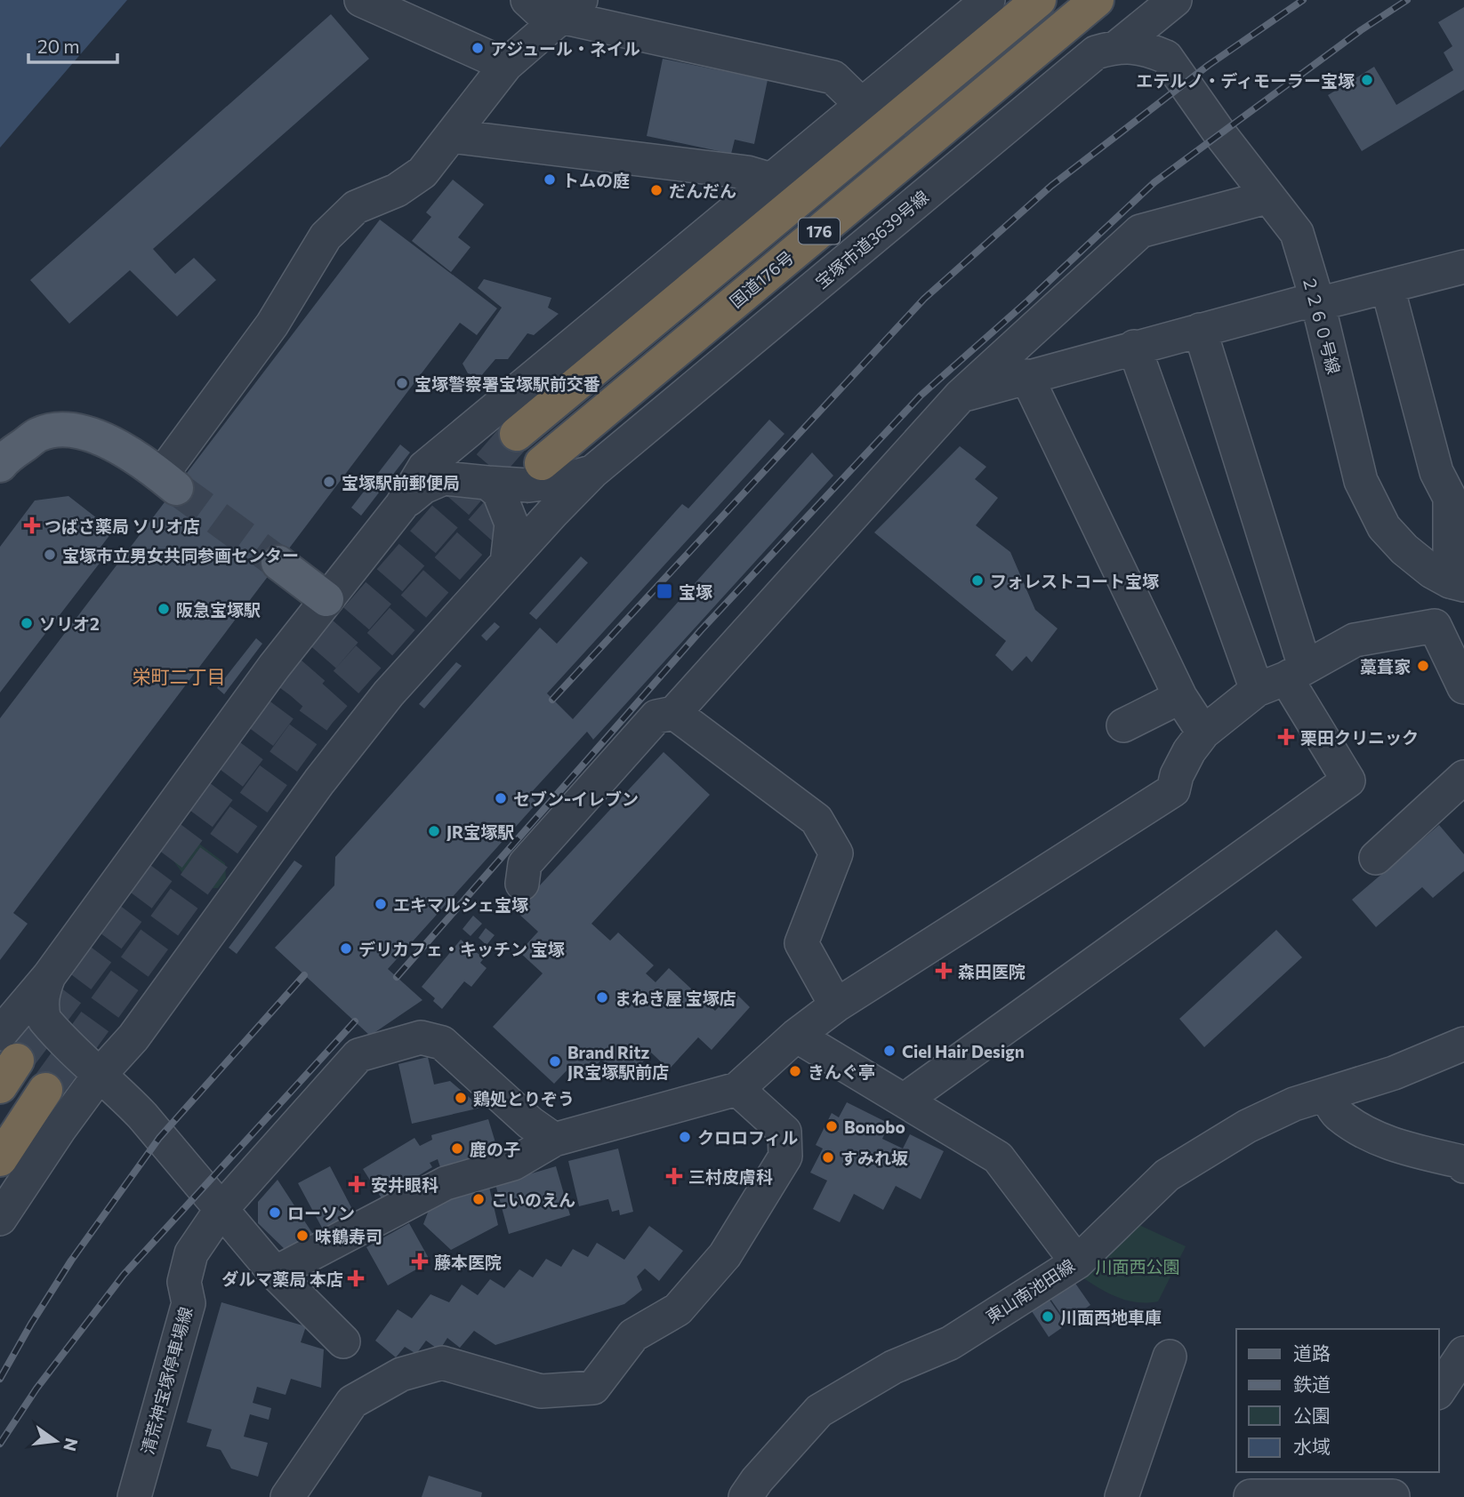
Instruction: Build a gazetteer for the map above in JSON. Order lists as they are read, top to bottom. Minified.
{"streets":{"highway":["176","国道176号"],"street":["宝塚市道3639号線","２２６０号線","東山南池田線","清荒神宝塚停車場線"]},"crossings":[["宝塚市道3639号線","２２６０号線"]],"districts":["栄町二丁目"],"parks":["川面西公園"],"places":{"other":["アジュール・ネイル","エテルノ・ディモーラー宝塚","トムの庭","だんだん","宝塚警察署宝塚駅前交番","宝塚駅前郵便局","宝塚市立男女共同参画センター","フォレストコート宝塚","阪急宝塚駅","ソリオ2","藁葺家","セブン-イレブン","JR宝塚駅","エキマルシェ宝塚","デリカフェ・キッチン 宝塚","まねき屋 宝塚店","Ciel Hair Design","Brand Ritz JR宝塚駅前店","きんぐ亭","鶏処とりぞう","Bonobo","クロロフィル","鹿の子","すみれ坂","こいのえん","ローソン","味鶴寿司","川面西地車庫"],"health":["つばさ薬局 ソリオ店","栗田クリニック","森田医院","三村皮膚科","安井眼科","藤本医院","ダルマ薬局 本店"],"transit":["宝塚"]},"legend":["道路","鉄道","公園","水域"],"scale_bar":"20 m","north":"right"}
